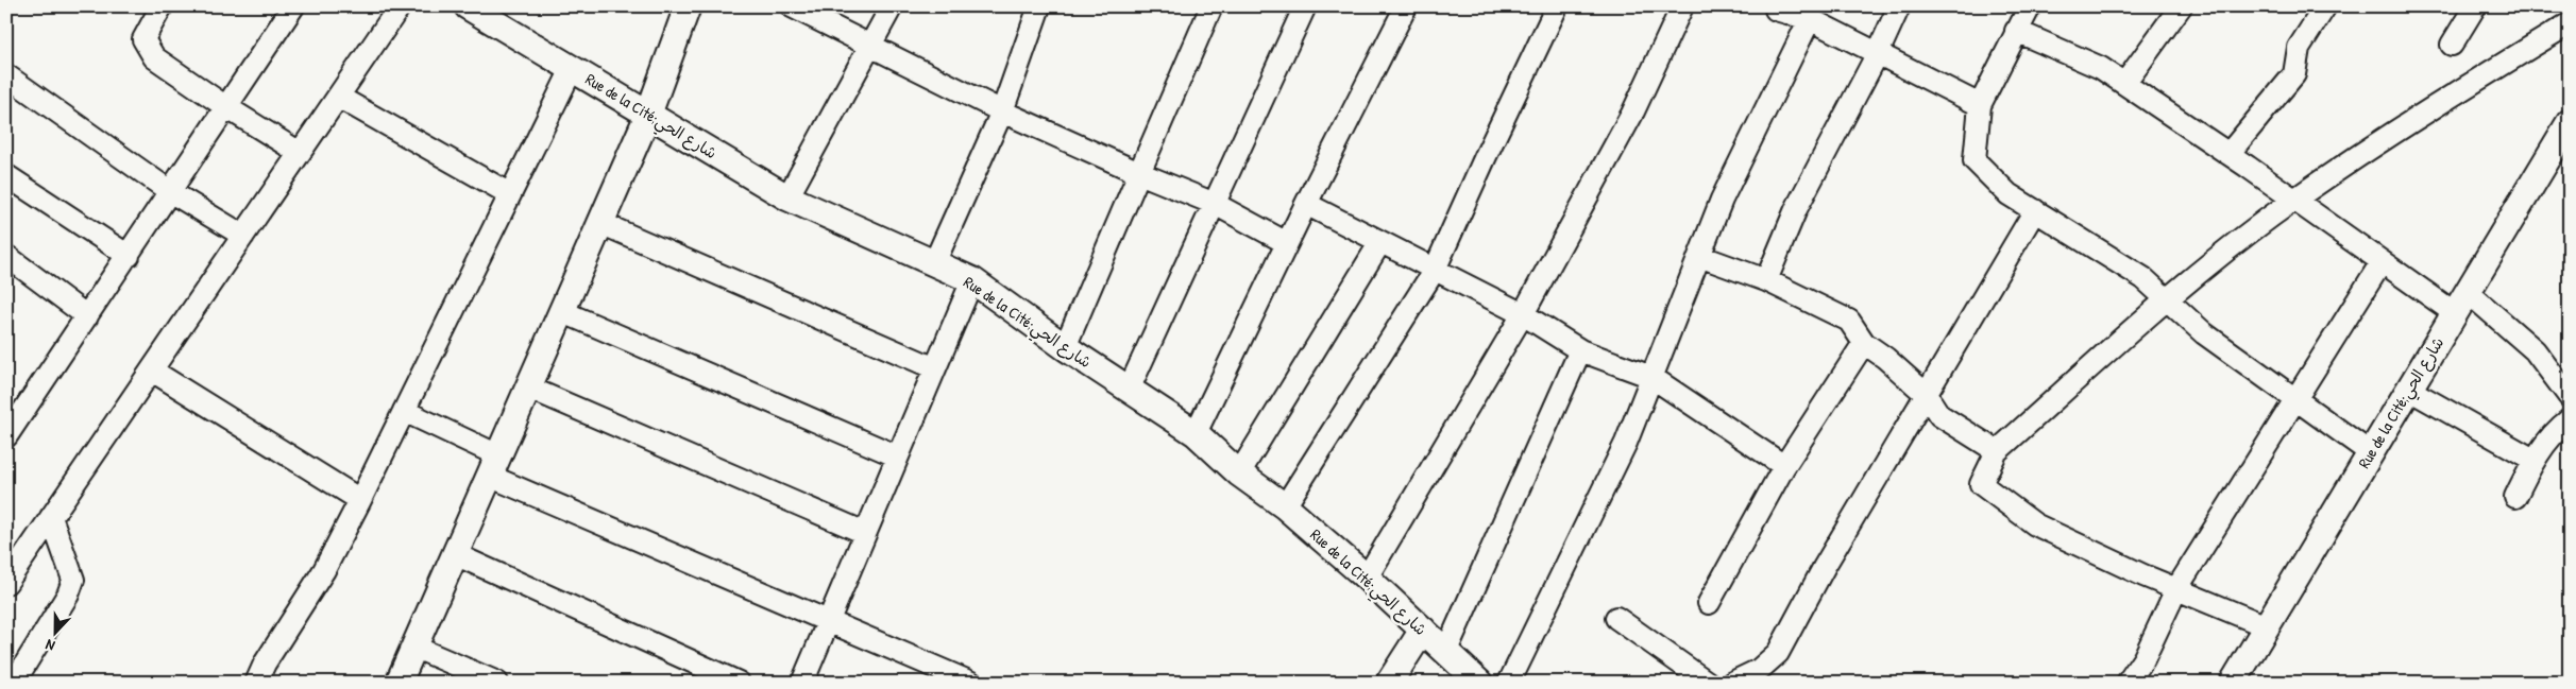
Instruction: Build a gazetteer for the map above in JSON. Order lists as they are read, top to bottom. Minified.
{"streets":{"street":["Rue de la Cité;شارع الحي"]},"north":"bottom"}
